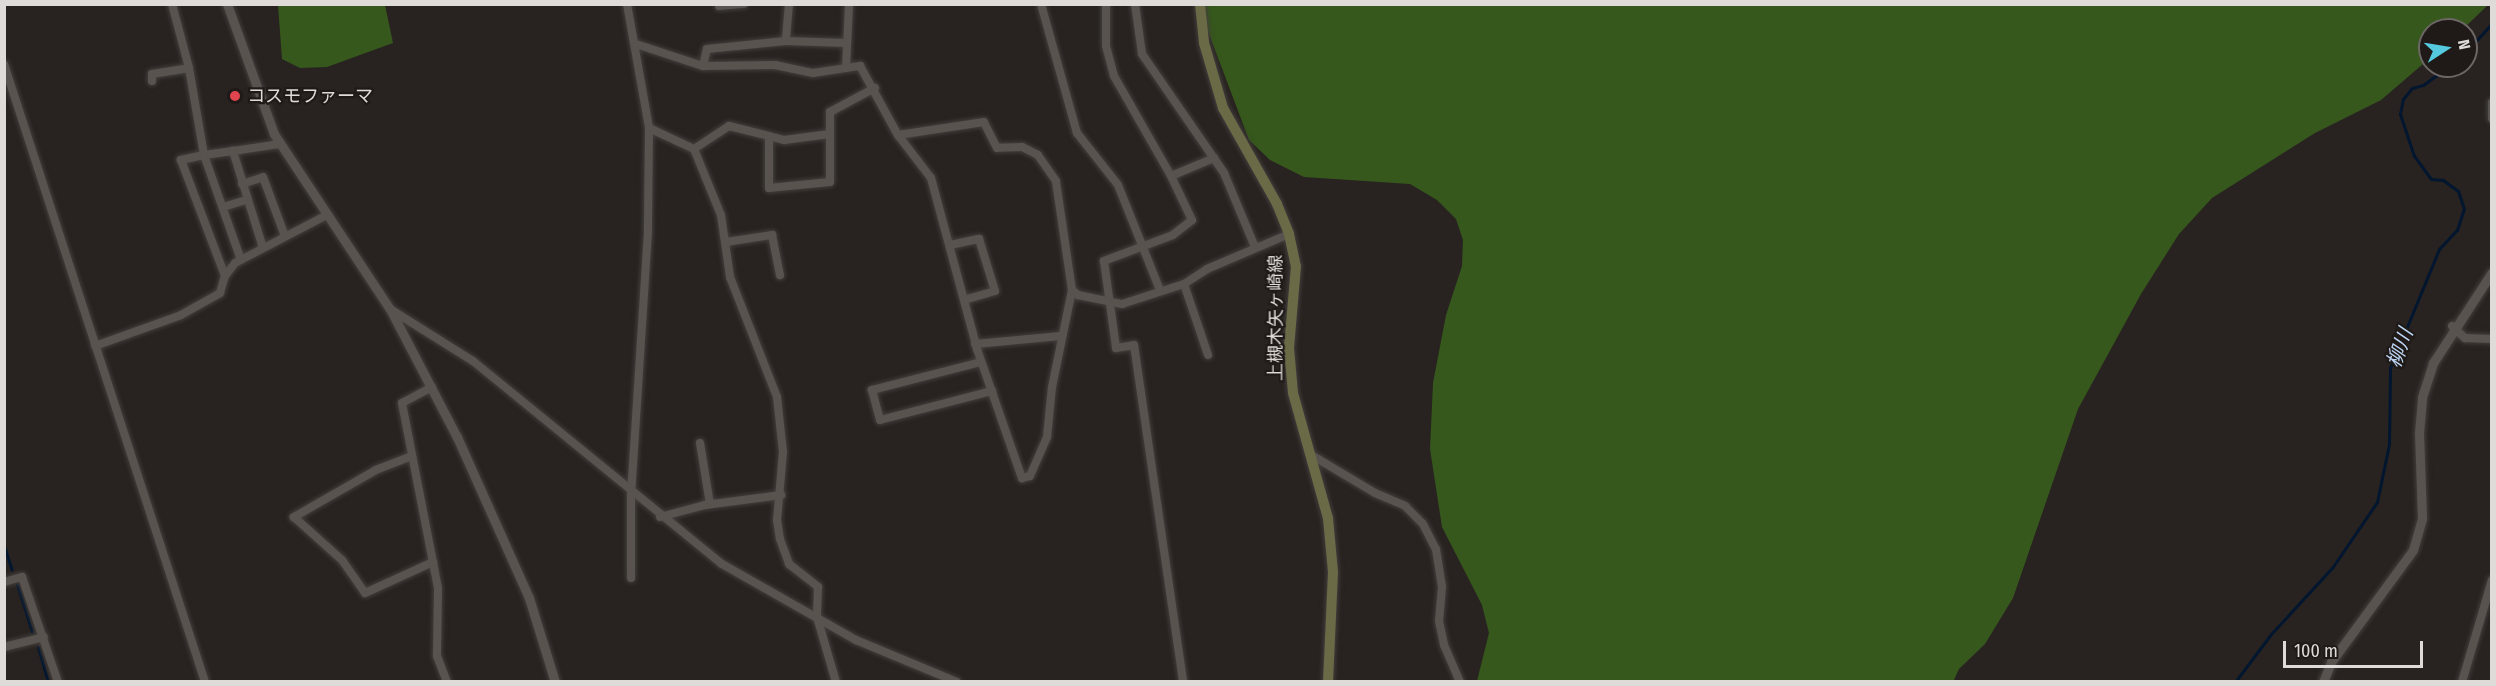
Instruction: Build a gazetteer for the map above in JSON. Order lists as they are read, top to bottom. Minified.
{"streets":{"main road":["上槻木矢ヶ崎線"]},"water":["柳川"],"places":["コスモファーマ"],"scale_bar":"100 m","north":"right"}
